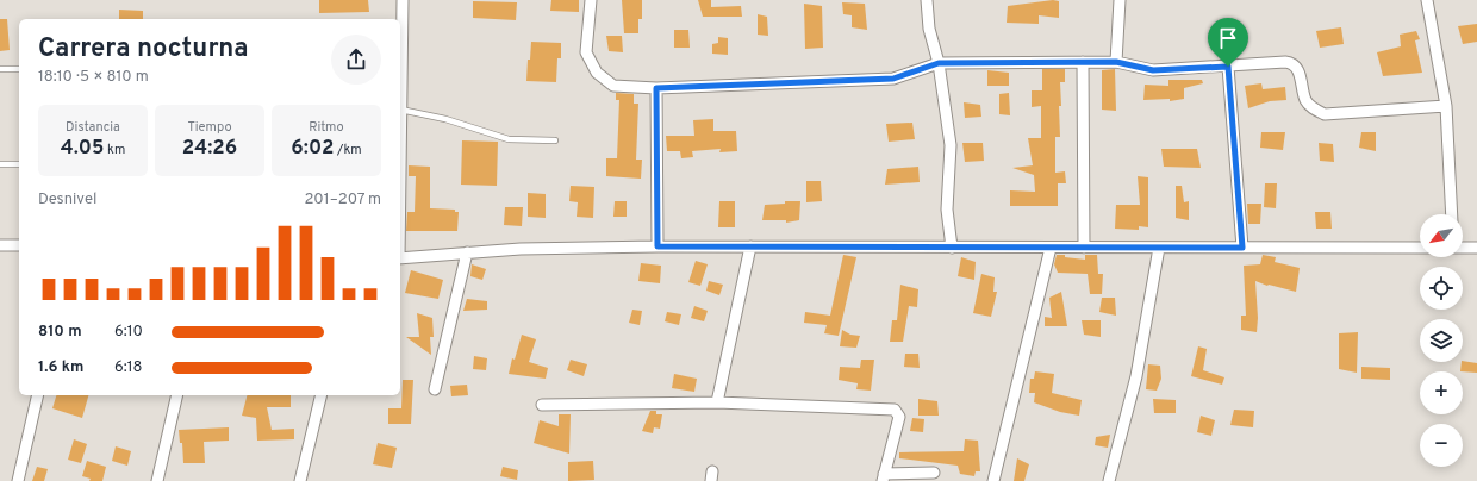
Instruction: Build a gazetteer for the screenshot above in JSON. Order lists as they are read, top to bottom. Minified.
{"north":"bottom left","page":{"heading":["Carrera nocturna","18:10 · 5 × 810 m"],"stats":[["Distancia","4.05 km"],["Tiempo","24:26"],["Ritmo","6:02 /km"]],"chart":["Desnivel","201–207 m"],"map_buttons":["+","−"],"list":[{"name":"810 m","note":"6:10"},{"name":"1.6 km","note":"6:18"}]}}
